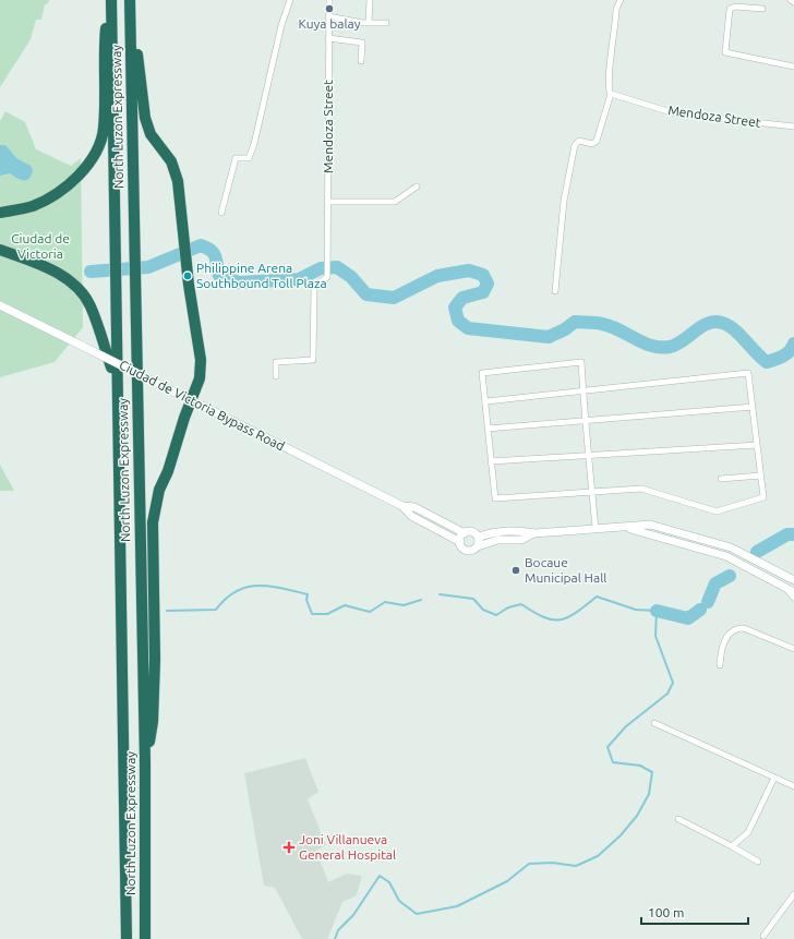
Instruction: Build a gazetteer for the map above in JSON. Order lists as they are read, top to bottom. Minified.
{"streets":{"highway":["North Luzon Expressway"],"main road":["Ciudad de Victoria Bypass Road"],"street":["Mendoza Street"]},"parks":["Ciudad de Victoria"],"places":{"other":["Kuya balay","Philippine Arena Southbound Toll Plaza","Bocaue Municipal Hall"],"health":["Joni Villanueva General Hospital"]},"scale_bar":"100 m"}
